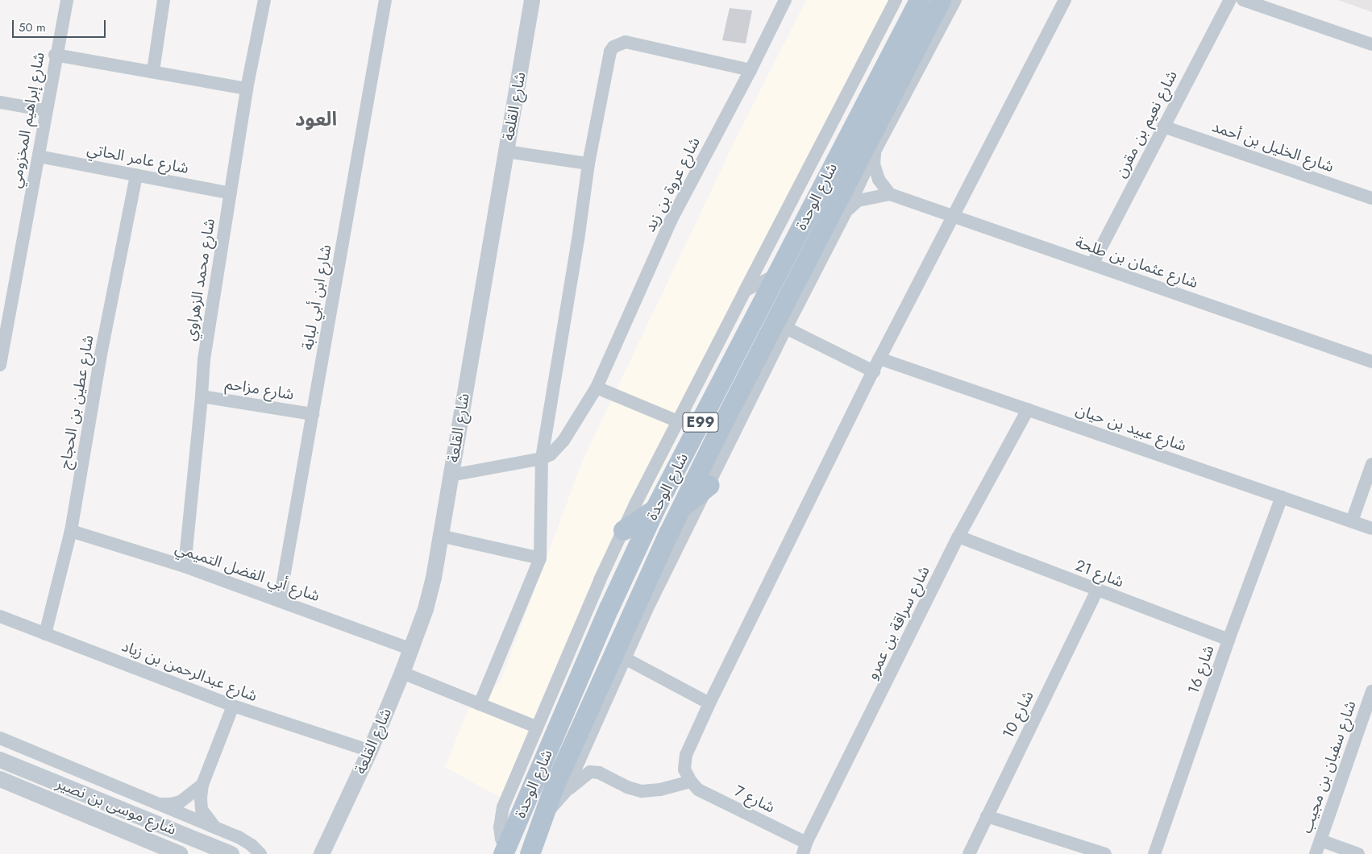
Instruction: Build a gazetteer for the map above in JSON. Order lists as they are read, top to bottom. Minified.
{"streets":{"main road":["شارع الوحدة","E99"],"street":["شارع القلعة","شارع إبراهيم المخزومي","شارع نعيم بن مقرن","شارع الخليل بن أحمد","شارع عامر الحاتي","شارع عروة بن زيد","شارع عثمان بن طلحة","شارع محمد الزهراوي","شارع ابن أبي لبابة","شارع مزاحم","شارع عطين بن الحجاج","شارع عبيد بن حيان","شارع أبي الفضل التميمي","شارع 21","شارع سراقة بن عمرو","شارع 16","شارع عبدالرحمن بن زياد","شارع 10","شارع سفبان بن مجيب","شارع 7","شارع موسى بن نصير"]},"crossings":[["شارع القلعة","شارع أبي الفضل التميمي"],["شارع القلعة","شارع عبدالرحمن بن زياد"],["شارع إبراهيم المخزومي","شارع عامر الحاتي"],["شارع نعيم بن مقرن","شارع الخليل بن أحمد"],["شارع نعيم بن مقرن","شارع عثمان بن طلحة"],["شارع عامر الحاتي","شارع محمد الزهراوي"],["شارع عامر الحاتي","شارع عطين بن الحجاج"],["شارع محمد الزهراوي","شارع مزاحم"],["شارع محمد الزهراوي","شارع أبي الفضل التميمي"],["شارع ابن أبي لبابة","شارع مزاحم"],["شارع ابن أبي لبابة","شارع أبي الفضل التميمي"],["شارع عطين بن الحجاج","شارع أبي الفضل التميمي"],["شارع عطين بن الحجاج","شارع عبدالرحمن بن زياد"],["شارع عبيد بن حيان","شارع سراقة بن عمرو"],["شارع عبيد بن حيان","شارع 16"],["شارع 21","شارع سراقة بن عمرو"],["شارع 21","شارع 16"],["شارع 21","شارع 10"],["شارع سراقة بن عمرو","شارع 7"]],"districts":["العود"],"scale_bar":"50 m"}
